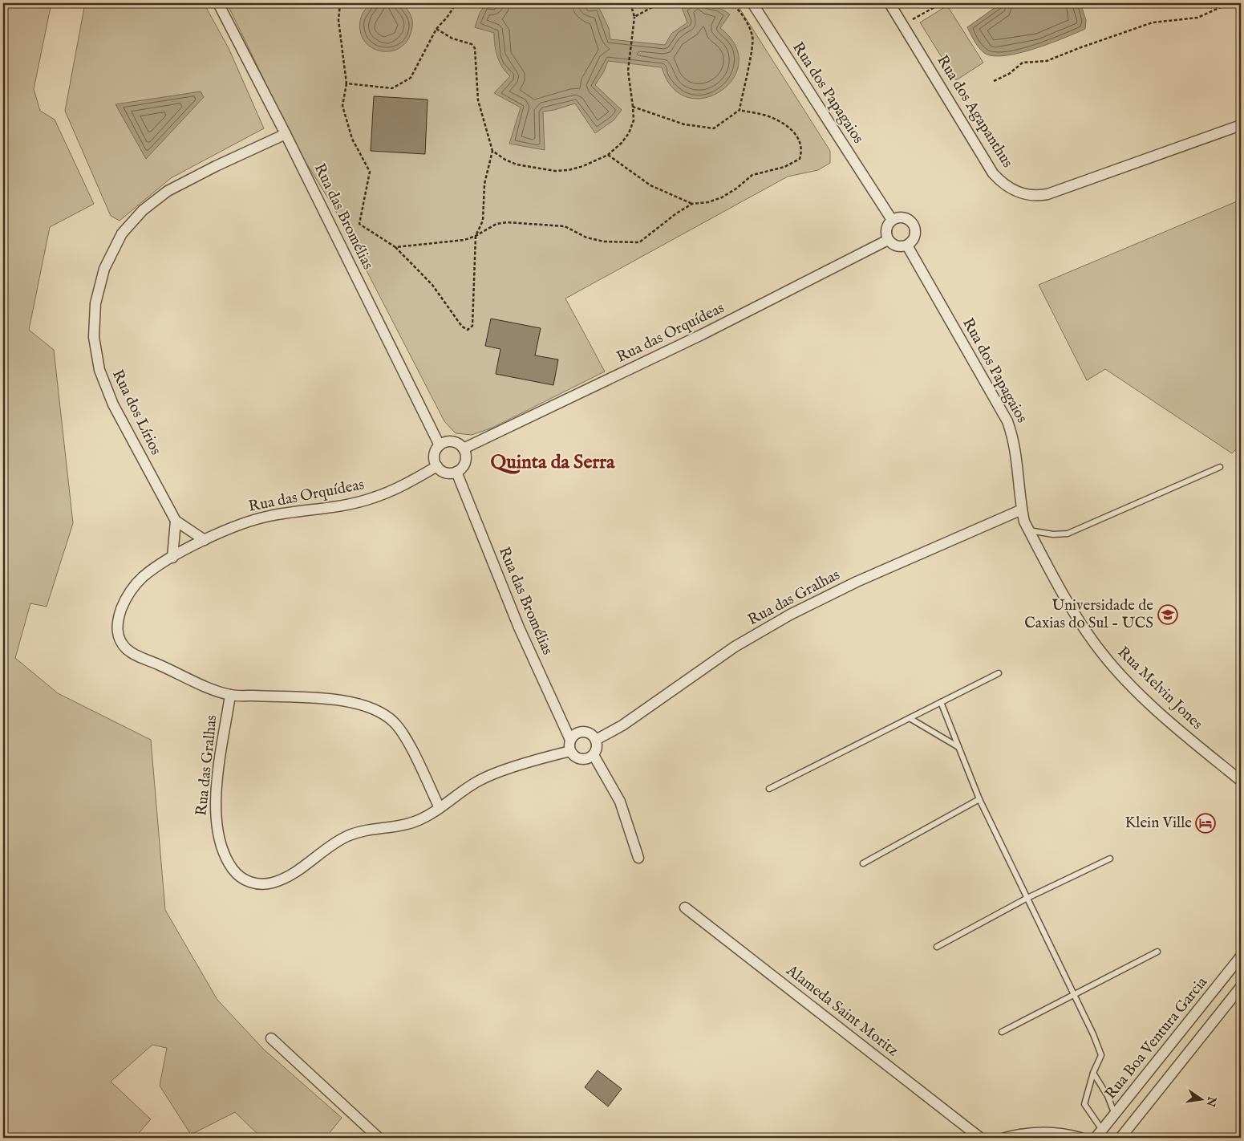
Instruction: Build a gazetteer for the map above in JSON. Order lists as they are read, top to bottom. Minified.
{"streets":{"street":["Rua dos Papagaios","Rua dos Agapanthus","Rua das Bromélias","Rua das Orquídeas","Rua dos Lírios","Rua das Gralhas","Rua Melvin Jones","Alameda Saint Moritz","Rua Boa Ventura Garcia"]},"crossings":[["Rua dos Papagaios","Rua das Orquídeas"],["Rua dos Papagaios","Rua das Gralhas"],["Rua dos Papagaios","Rua Melvin Jones"],["Rua das Bromélias","Rua das Orquídeas"],["Rua das Bromélias","Rua dos Lírios"],["Rua das Bromélias","Rua das Gralhas"],["Rua das Orquídeas","Rua dos Lírios"],["Rua das Orquídeas","Rua das Gralhas"]],"districts":["Quinta da Serra"],"places":{"school or university":["Universidade de Caxias do Sul - UCS"],"hotel":["Klein Ville"]},"north":"right"}
